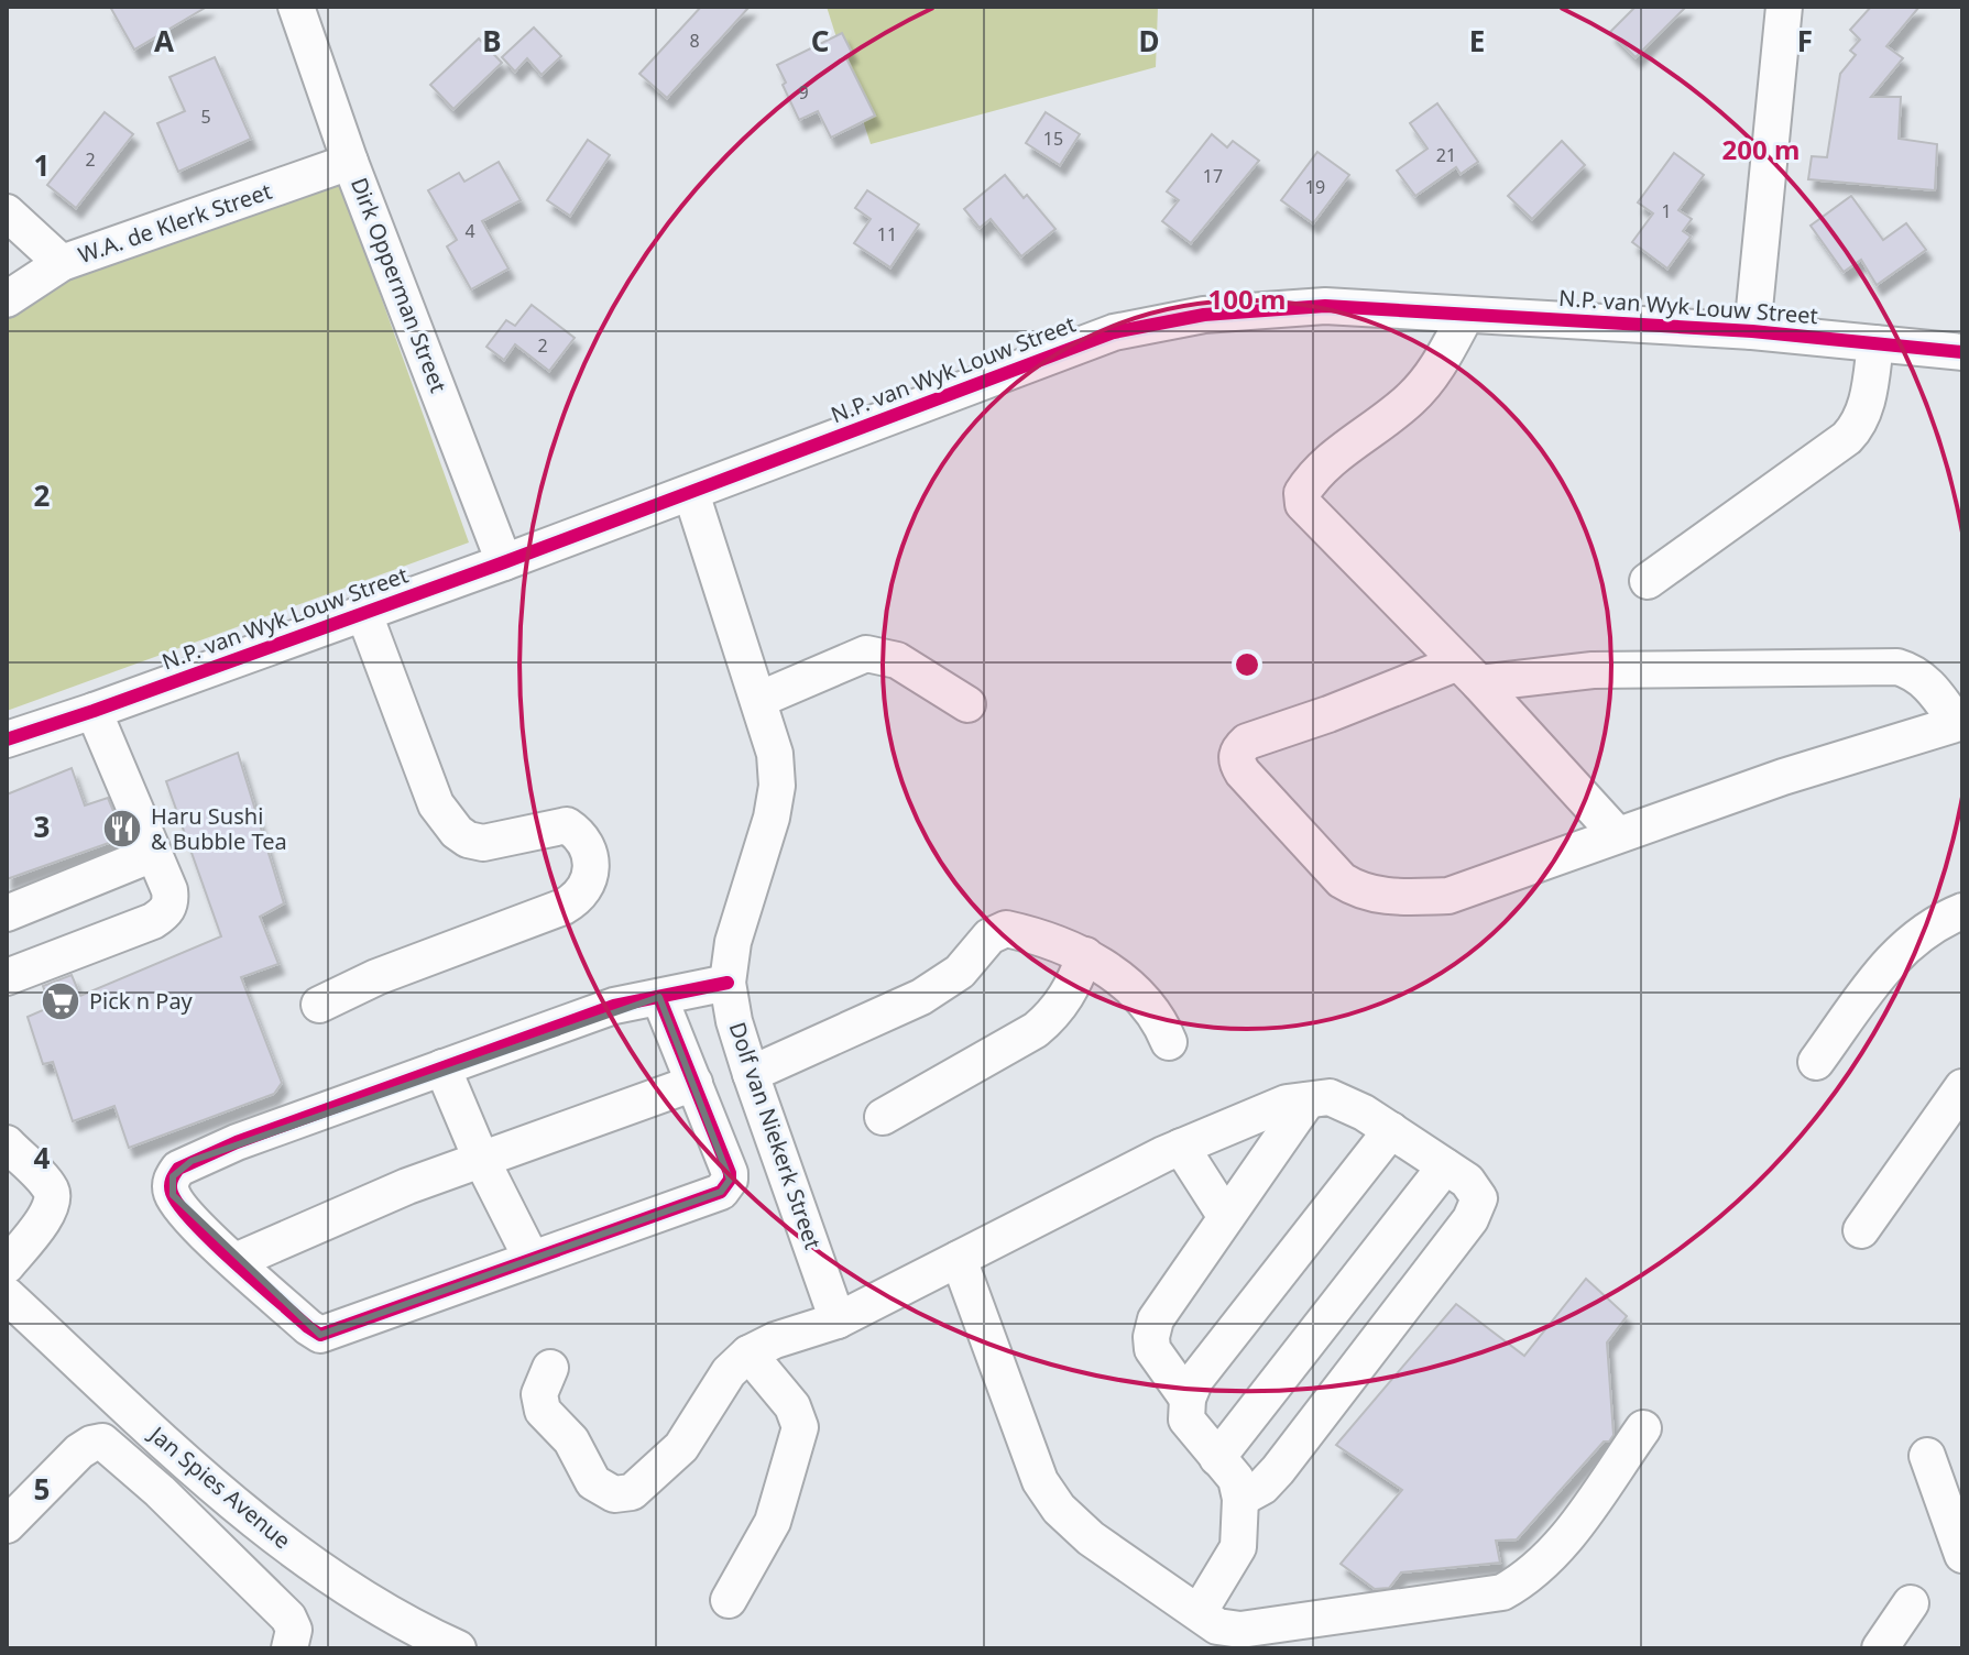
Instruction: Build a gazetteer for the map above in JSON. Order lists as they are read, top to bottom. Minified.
{"streets":{"street":["W.A. de Klerk Street","Dirk Opperman Street","N.P. van Wyk Louw Street","Dolf van Niekerk Street","Jan Spies Avenue"]},"crossings":[["W.A. de Klerk Street","Dirk Opperman Street"],["Dirk Opperman Street","N.P. van Wyk Louw Street"],["N.P. van Wyk Louw Street","Dolf van Niekerk Street"]],"places":{"restaurant":["Haru Sushi & Bubble Tea"],"supermarket":["Pick n Pay"]},"house_numbers":["8","9","5","15","21","2","17","19","1","4","11","2"],"grid":{"columns":["A","B","C","D","E","F"],"rows":["1","2","3","4","5"]},"rings":["200 m","100 m"]}
